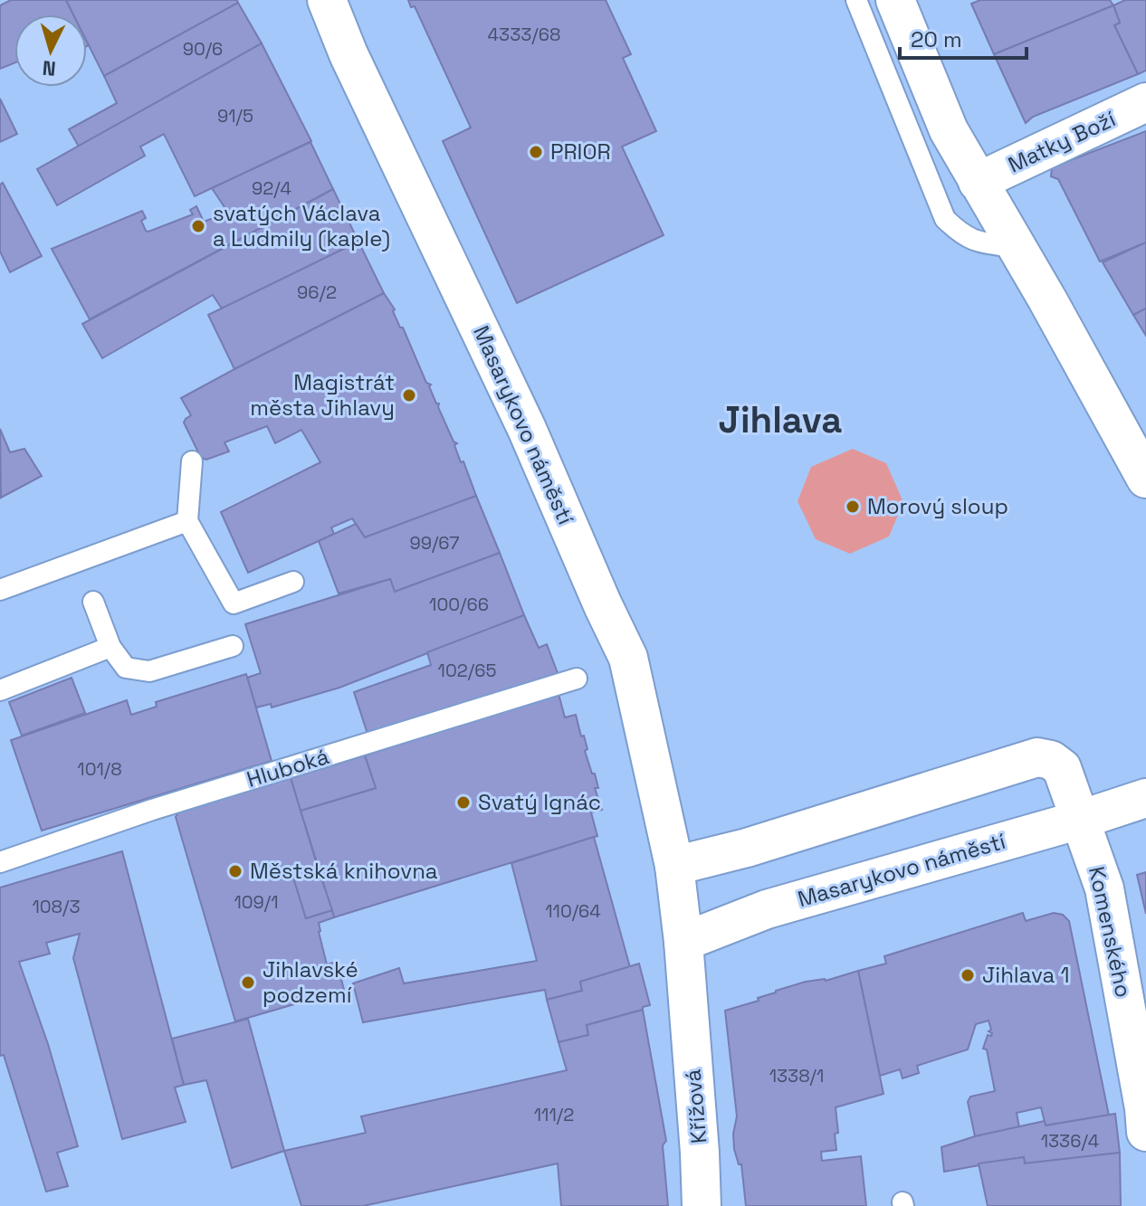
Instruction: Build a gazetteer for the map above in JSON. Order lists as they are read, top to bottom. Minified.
{"streets":{"street":["Matky Boží","Masarykovo náměstí","Komenského","Křížová"],"lane":["Hluboká"]},"crossings":[["Masarykovo náměstí","Komenského"],["Masarykovo náměstí","Křížová"]],"districts":["Jihlava"],"places":["PRIOR","svatých Václava a Ludmily (kaple)","Magistrát města Jihlavy","Morový sloup","Svatý Ignác","Městská knihovna","Jihlava 1","Jihlavské podzemí"],"house_numbers":["4333/68","90/6","91/5","92/4","96/2","99/67","100/66","102/65","101/8","109/1","108/3","110/64","1338/1","111/2","1336/4"],"scale_bar":"20 m","north":"bottom"}
